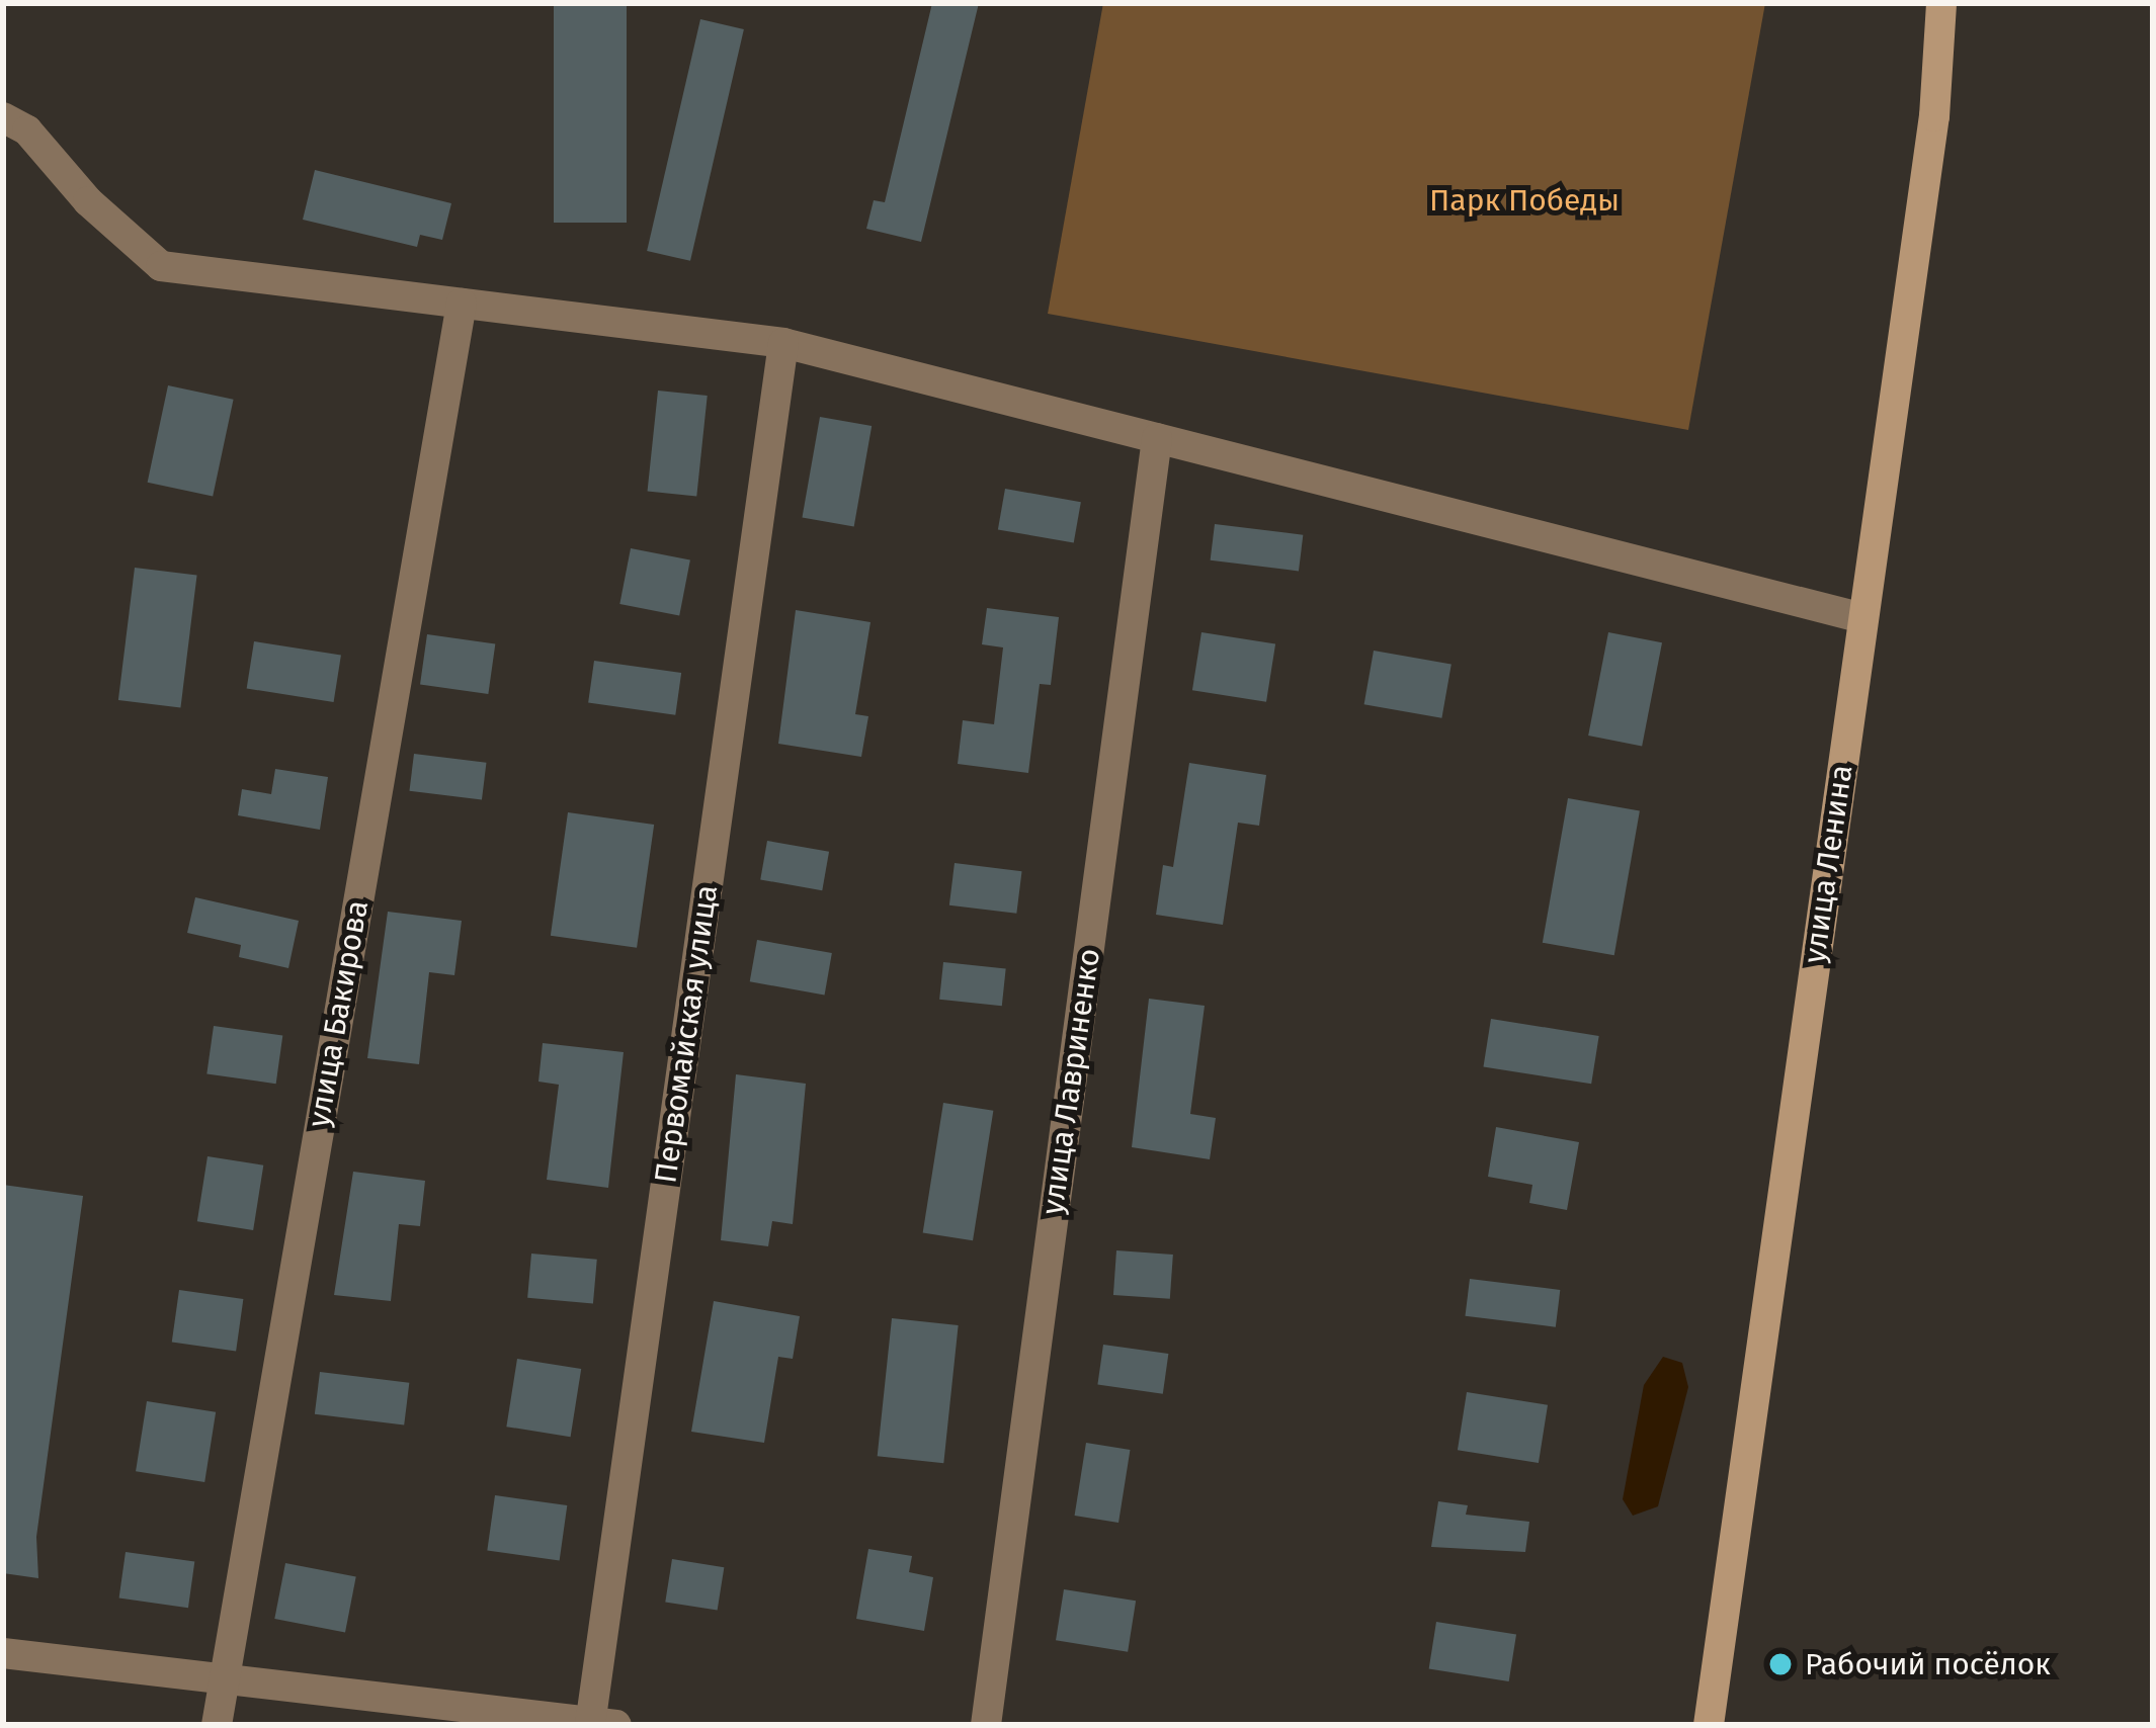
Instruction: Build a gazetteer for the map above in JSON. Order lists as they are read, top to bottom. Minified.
{"streets":{"main road":["улица Ленина"],"street":["улица Бакирова","Первомайская улица","улица Лавриненко"]},"parks":["Парк Победы"],"places":["Рабочий посёлок"]}
